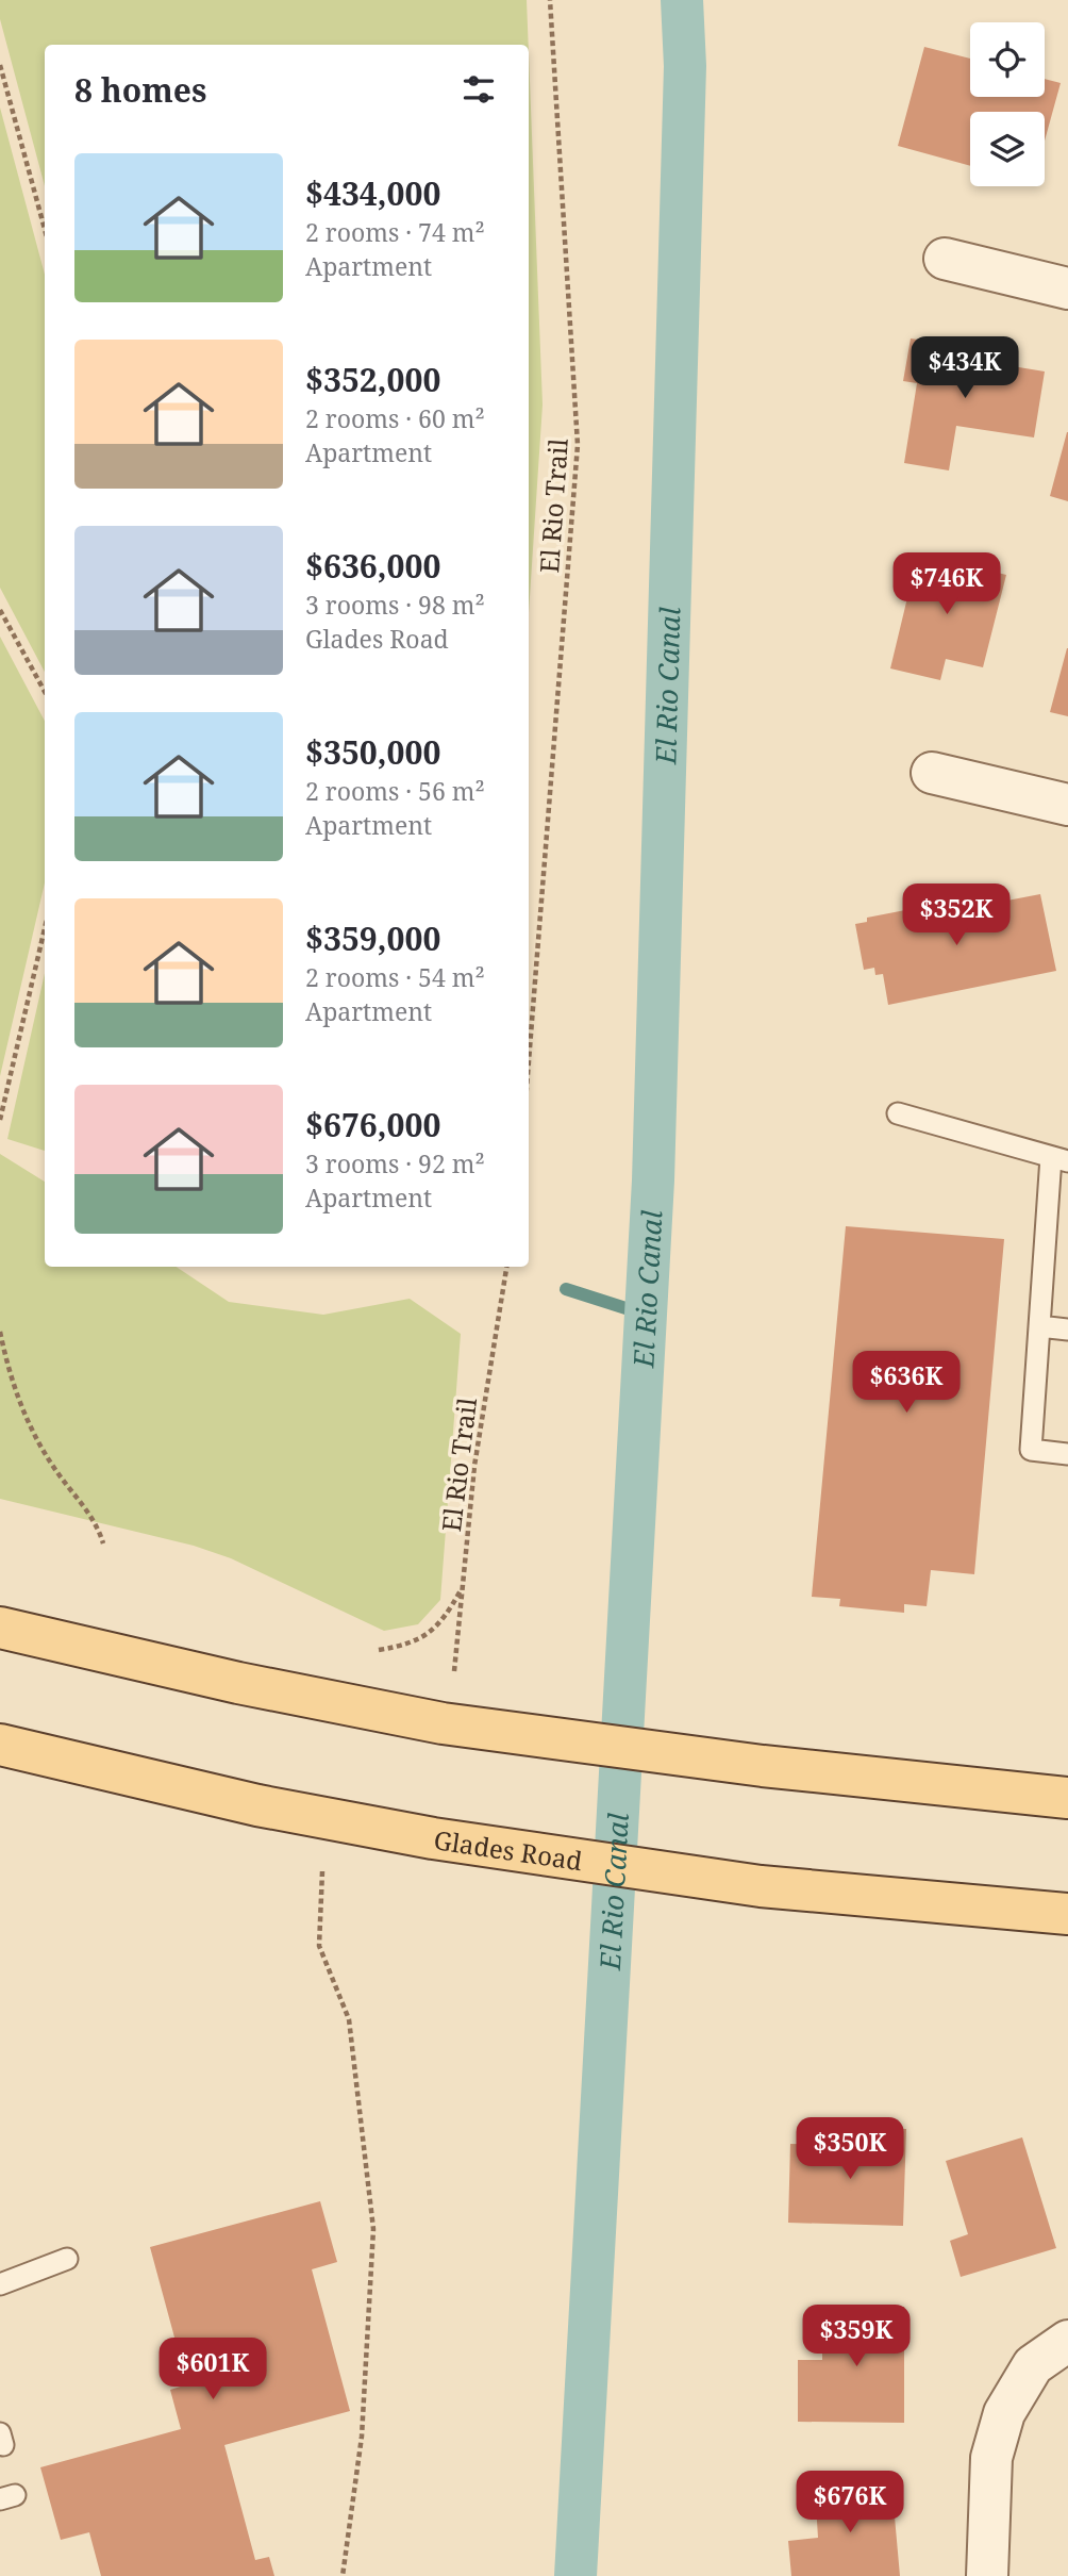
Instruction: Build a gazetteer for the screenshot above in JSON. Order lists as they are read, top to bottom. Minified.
{"streets":{"main road":["Glades Road"],"path":["El Rio Trail"]},"water":["El Rio Canal"],"page":{"heading":"8 homes","list":[{"name":"$434,000","note":"2 rooms · 74 m² · Apartment"},{"name":"$352,000","note":"2 rooms · 60 m² · Apartment"},{"name":"$636,000","note":"3 rooms · 98 m² · Glades Road"},{"name":"$350,000","note":"2 rooms · 56 m² · Apartment"},{"name":"$359,000","note":"2 rooms · 54 m² · Apartment"},{"name":"$676,000","note":"3 rooms · 92 m² · Apartment"}],"price":["$434K","$746K","$352K","$636K","$350K","$359K","$601K","$676K"]}}
